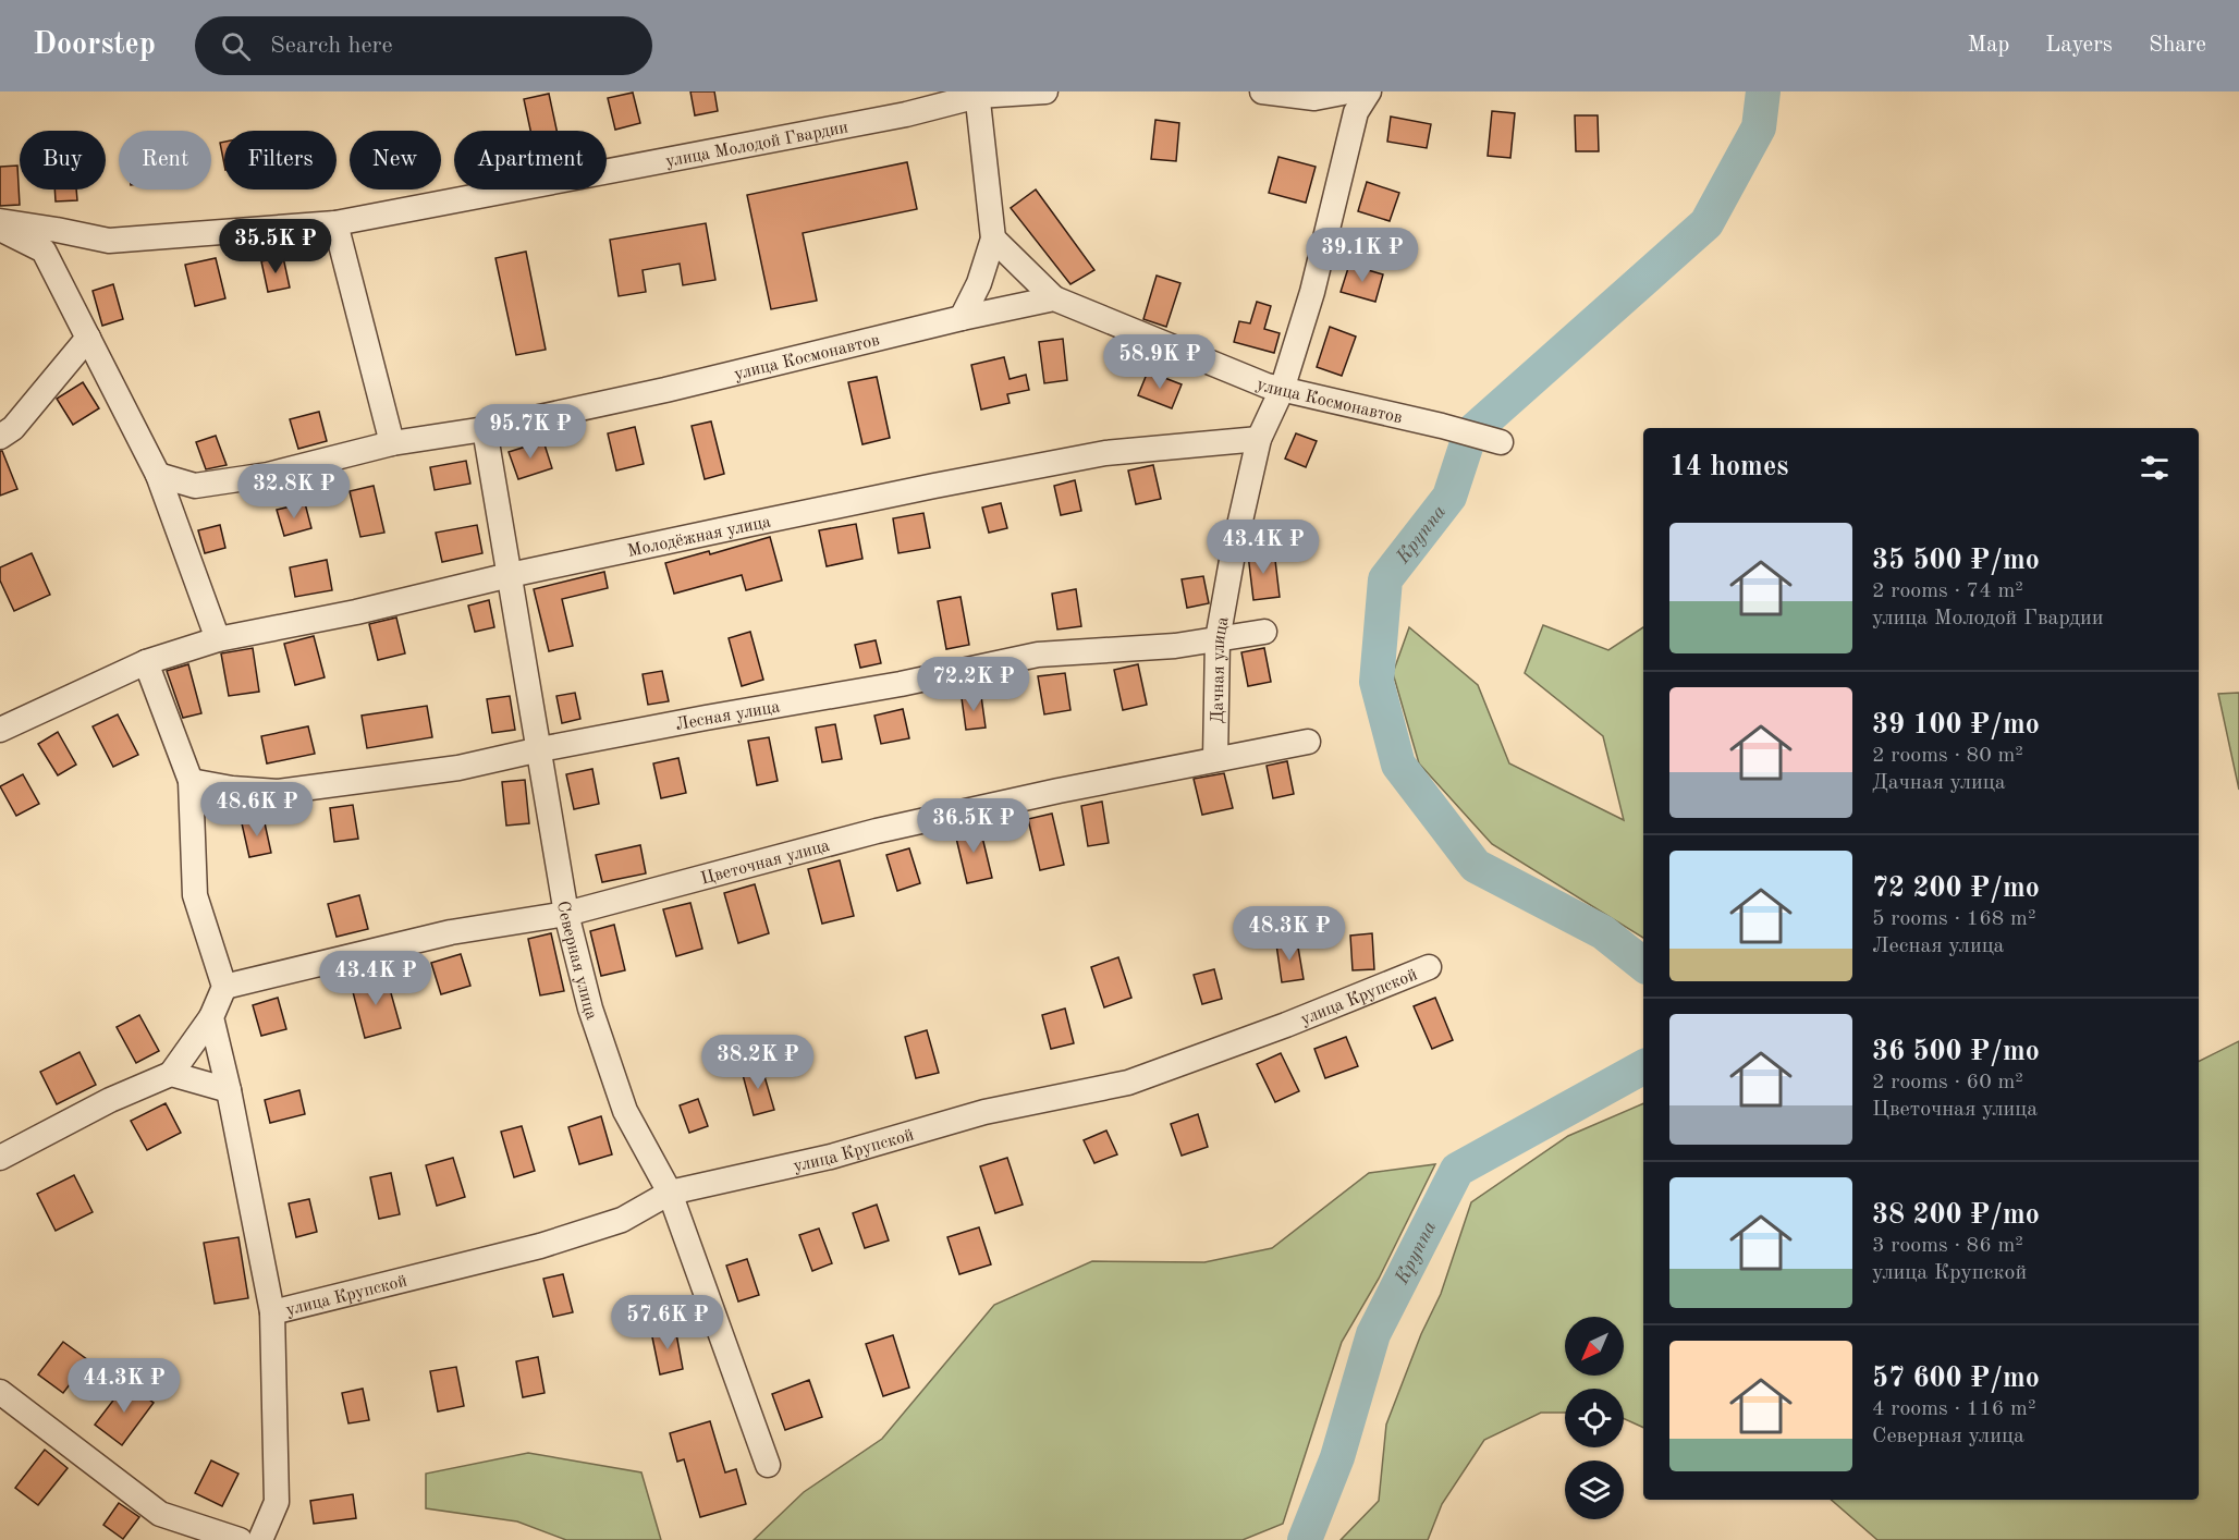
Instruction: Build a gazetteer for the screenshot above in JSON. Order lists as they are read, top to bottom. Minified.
{"streets":{"street":["улица Молодой Гвардии","улица Космонавтов","Молодёжная улица","Дачная улица","Лесная улица","Цветочная улица","Северная улица","улица Крупской"]},"crossings":[["улица Космонавтов","Дачная улица"],["улица Космонавтов","Северная улица"],["Молодёжная улица","Дачная улица"],["Молодёжная улица","Северная улица"],["Дачная улица","Лесная улица"],["Дачная улица","Цветочная улица"],["Лесная улица","Северная улица"],["Цветочная улица","Северная улица"],["Северная улица","улица Крупской"]],"water":["Круппа"],"north":"bottom left","page":{"header":"Doorstep","search":"Search here","nav":["Map","Layers","Share"],"chip":["Buy","Rent","Filters","New","Apartment"],"price":["35.5K ₽","39.1K ₽","58.9K ₽","95.7K ₽","32.8K ₽","43.4K ₽","72.2K ₽","48.6K ₽","36.5K ₽","48.3K ₽","43.4K ₽","38.2K ₽","57.6K ₽","44.3K ₽"],"heading":"14 homes","list":[{"name":"35 500 ₽/mo","note":"2 rooms · 74 m² · улица Молодой Гвардии"},{"name":"39 100 ₽/mo","note":"2 rooms · 80 m² · Дачная улица"},{"name":"72 200 ₽/mo","note":"5 rooms · 168 m² · Лесная улица"},{"name":"36 500 ₽/mo","note":"2 rooms · 60 m² · Цветочная улица"},{"name":"38 200 ₽/mo","note":"3 rooms · 86 m² · улица Крупской"},{"name":"57 600 ₽/mo","note":"4 rooms · 116 m² · Северная улица"}]}}
